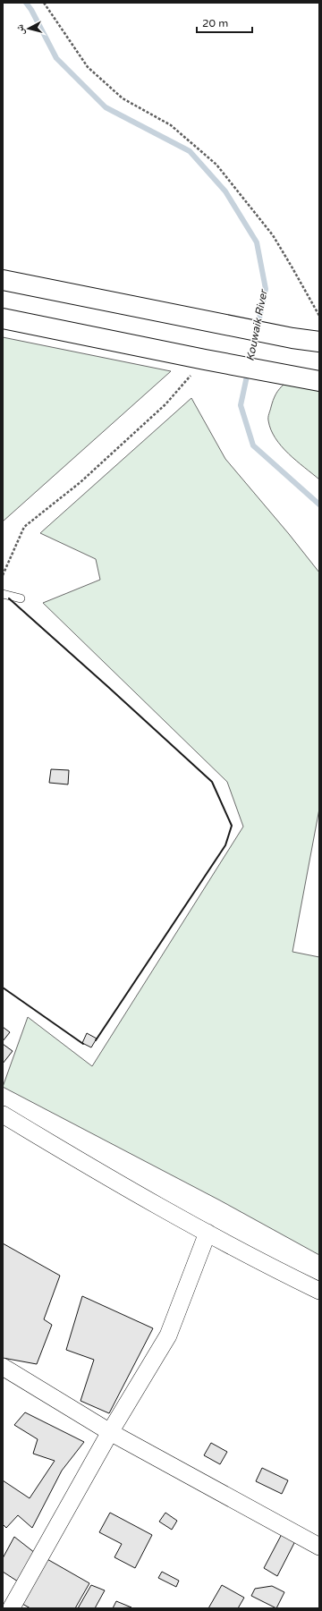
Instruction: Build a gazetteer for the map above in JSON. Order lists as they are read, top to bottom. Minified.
{"water":["Kouwaik River"],"scale_bar":"20 m","north":"left"}
